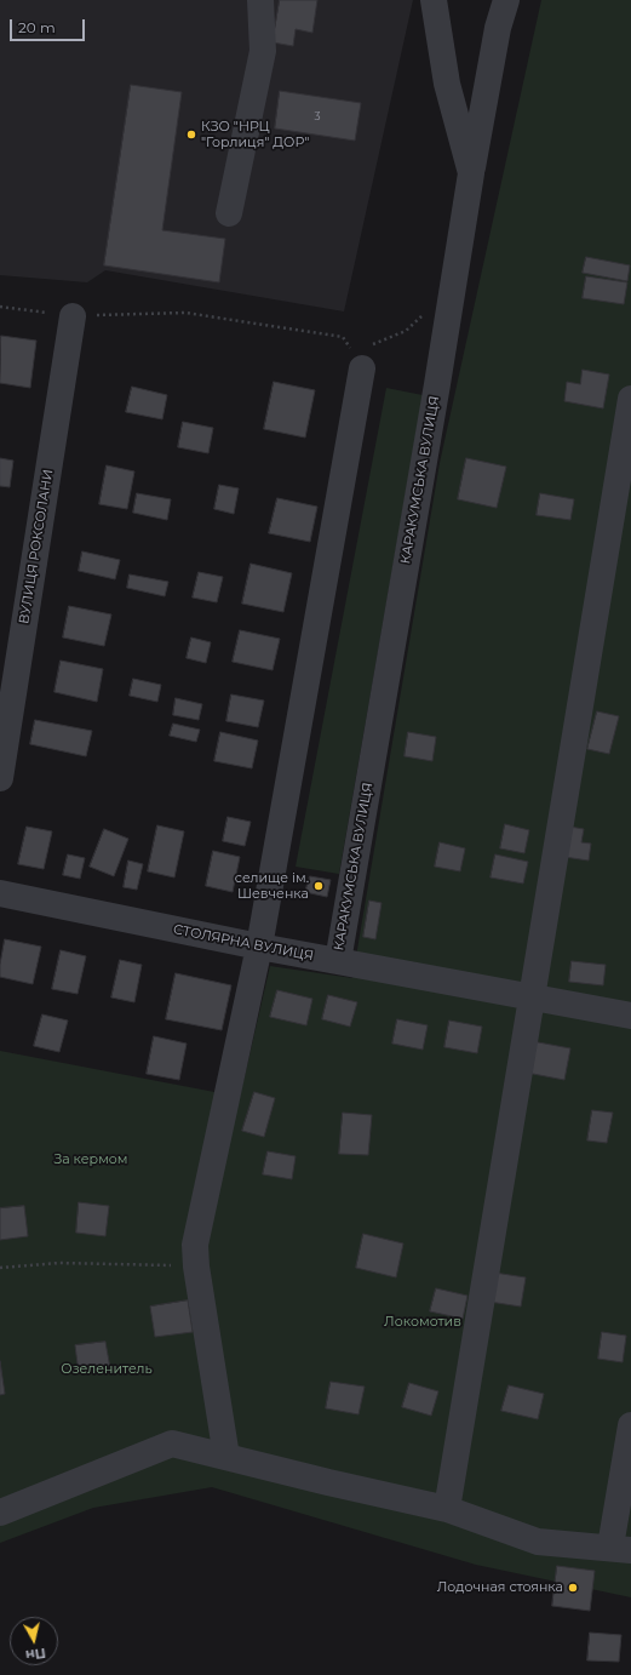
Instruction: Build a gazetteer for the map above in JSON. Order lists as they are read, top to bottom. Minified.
{"streets":{"street":["КАРАКУМСЬКА ВУЛИЦЯ","ВУЛИЦЯ РОКСОЛАНИ","СТОЛЯРНА ВУЛИЦЯ"]},"crossings":[["КАРАКУМСЬКА ВУЛИЦЯ","СТОЛЯРНА ВУЛИЦЯ"]],"parks":["За кермом","Локомотив","Озеленитель"],"places":["КЗО \"НРЦ \"Горлиця\" ДОР\"","селище ім. Шевченка","Лодочная стоянка"],"house_numbers":["3"],"scale_bar":"20 m","north":"bottom"}
